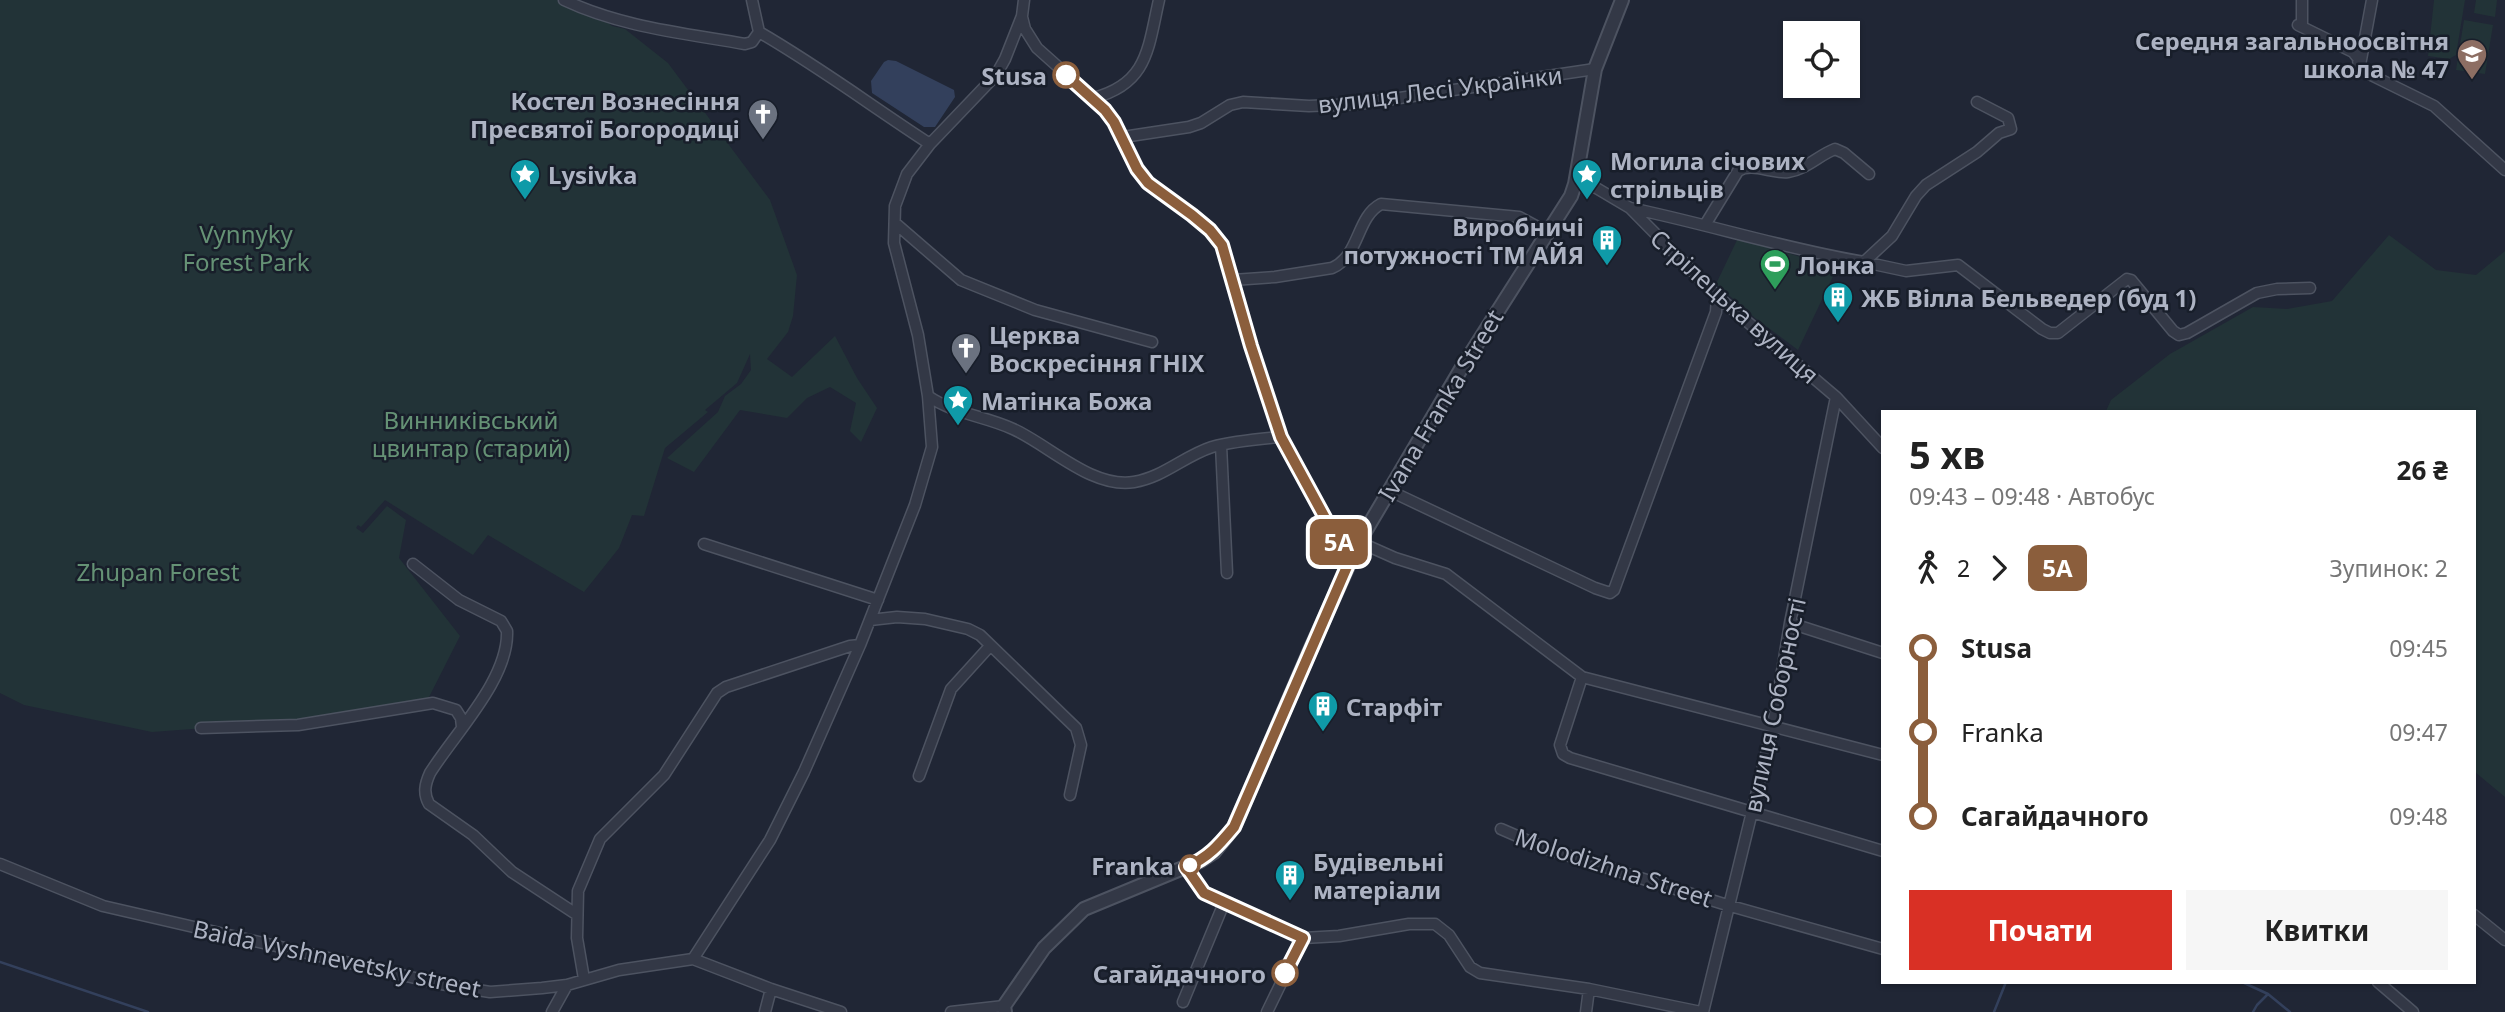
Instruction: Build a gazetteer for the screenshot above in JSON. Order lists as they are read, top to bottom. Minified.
{"streets":{"street":["вулиця Лесі Українки","Стрілецька вулиця","Ivana Franka Street","вулиця Соборності","Molodizhna Street","Baida Vyshnevetsky street"]},"crossings":[["вулиця Лесі Українки","Ivana Franka Street"],["Стрілецька вулиця","Ivana Franka Street"],["Стрілецька вулиця","вулиця Соборності"],["вулиця Соборності","Molodizhna Street"]],"parks":["Vynnyky Forest Park","Винниківський цвинтар (старий)","Zhupan Forest"],"places":{"other":["Stusa","Franka","Сагайдачного"],"school or university":["Середня загальноосвітня школа № 47"],"church":["Костел Вознесіння Пресвятої Богородиці","Церква Воскресіння ГНІХ"],"place":["Lysivka","Могила січових стрільців","Матінка Божа"],"building":["Виробничі потужності ТМ АЙЯ","ЖБ Вілла Бельведер (буд 1)","Старфіт","Будівельні матеріали"],"sports":["Лонка"]},"lines":["bus line 5А"],"page":{"on_map":"5А","heading":["5 хв","09:43 – 09:48 · Автобус","26 ₴"],"legs":["2","5А","Зупинок: 2"],"list":[{"name":"Stusa","value":"09:45"},{"name":"Franka","value":"09:47"},{"name":"Сагайдачного","value":"09:48"}],"buttons":["Почати","Квитки"]}}
